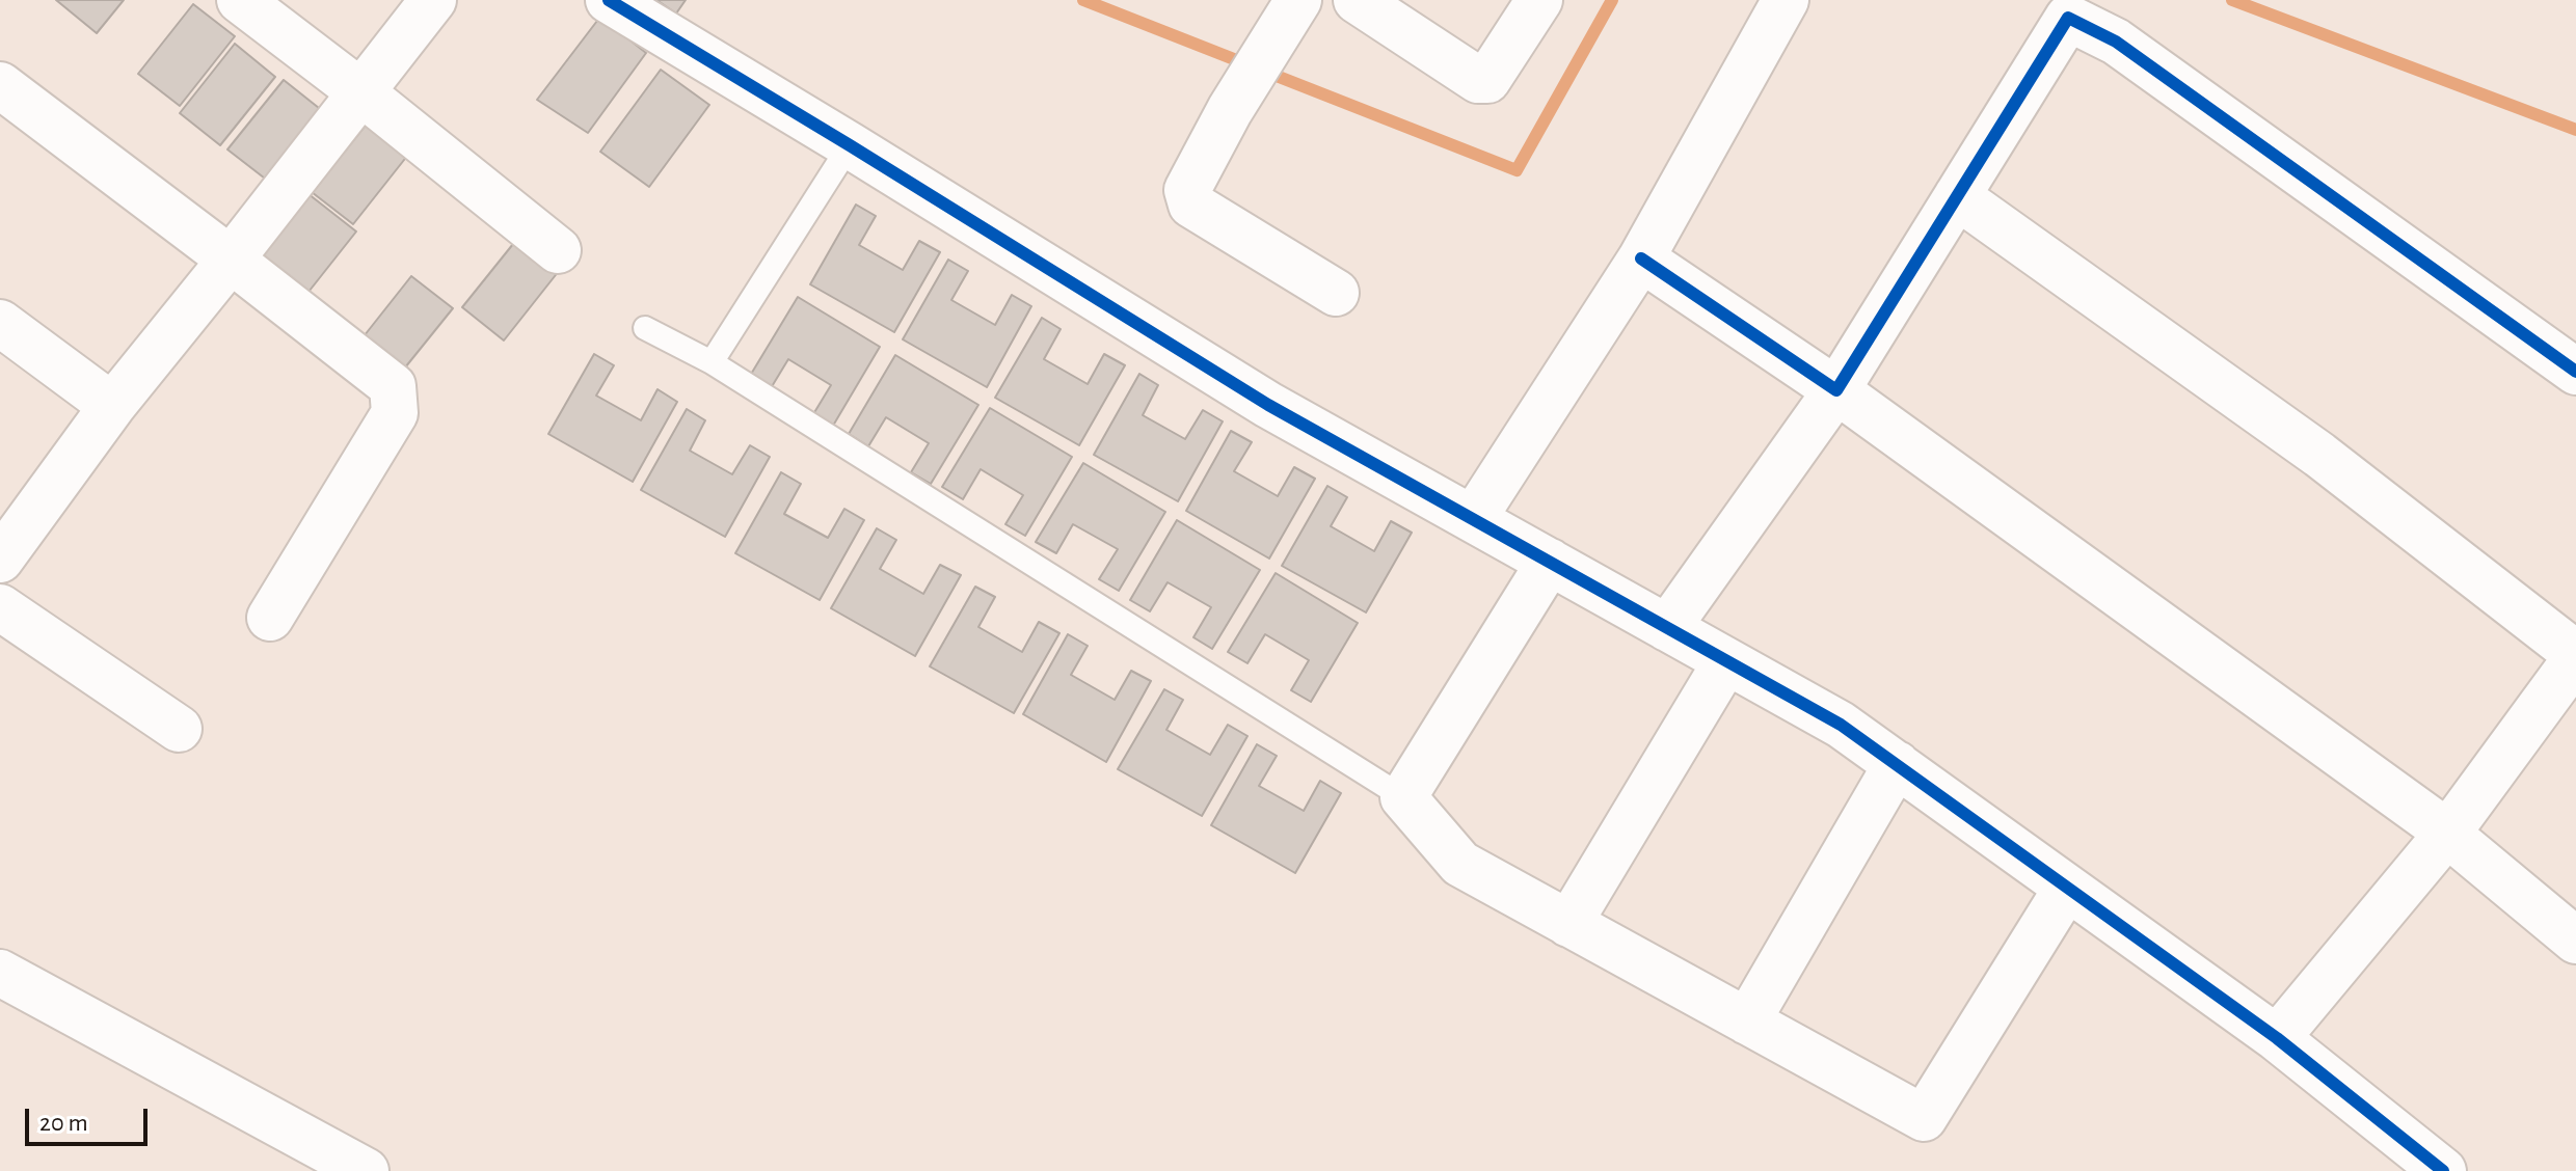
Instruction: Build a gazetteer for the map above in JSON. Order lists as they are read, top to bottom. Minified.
{"scale_bar":"20 m"}
